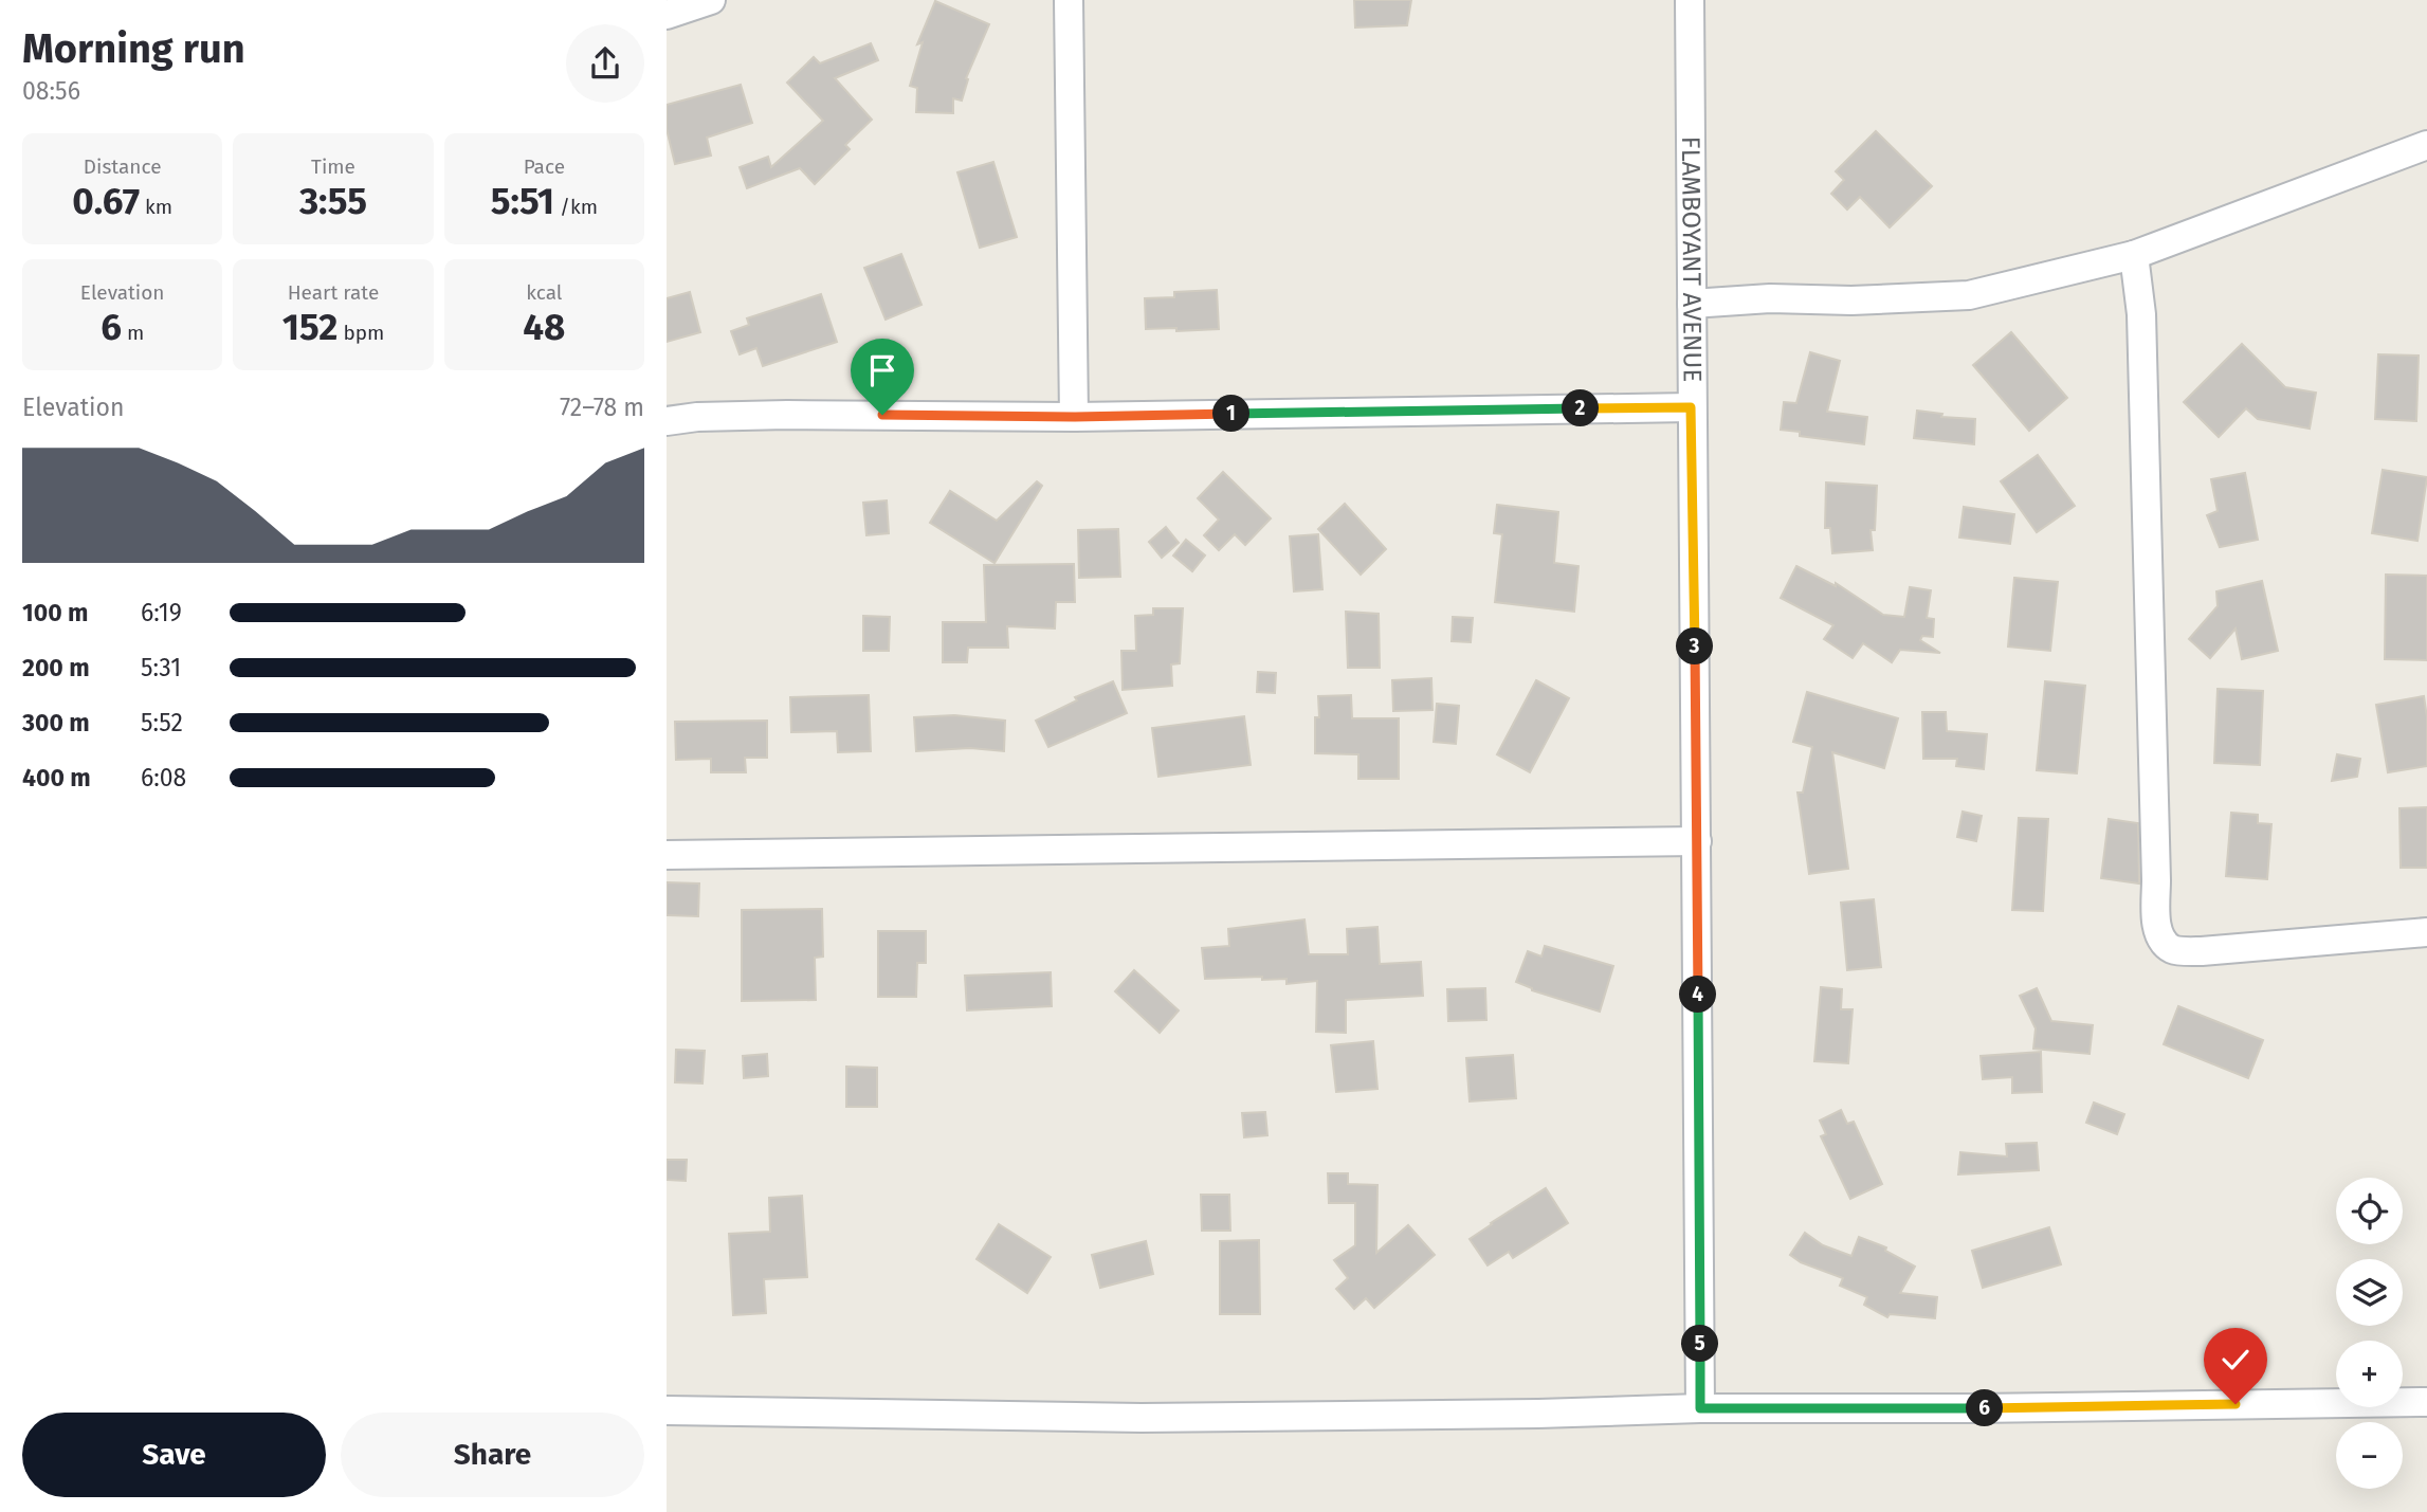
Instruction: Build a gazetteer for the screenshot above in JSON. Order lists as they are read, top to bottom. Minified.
{"streets":{"street":["FLAMBOYANT AVENUE"]},"page":{"heading":["Morning run","08:56"],"stats":[["Distance","0.67 km"],["Time","3:55"],["Pace","5:51 /km"],["Elevation","6 m"],["Heart rate","152 bpm"],["kcal","48"]],"chart":["Elevation","72–78 m"],"pins":["2","1","3","4","5","6"],"list":[{"name":"100 m","note":"6:19"},{"name":"200 m","note":"5:31"},{"name":"300 m","note":"5:52"},{"name":"400 m","note":"6:08"}],"map_buttons":["+","−"],"buttons":["Save","Share"]}}
